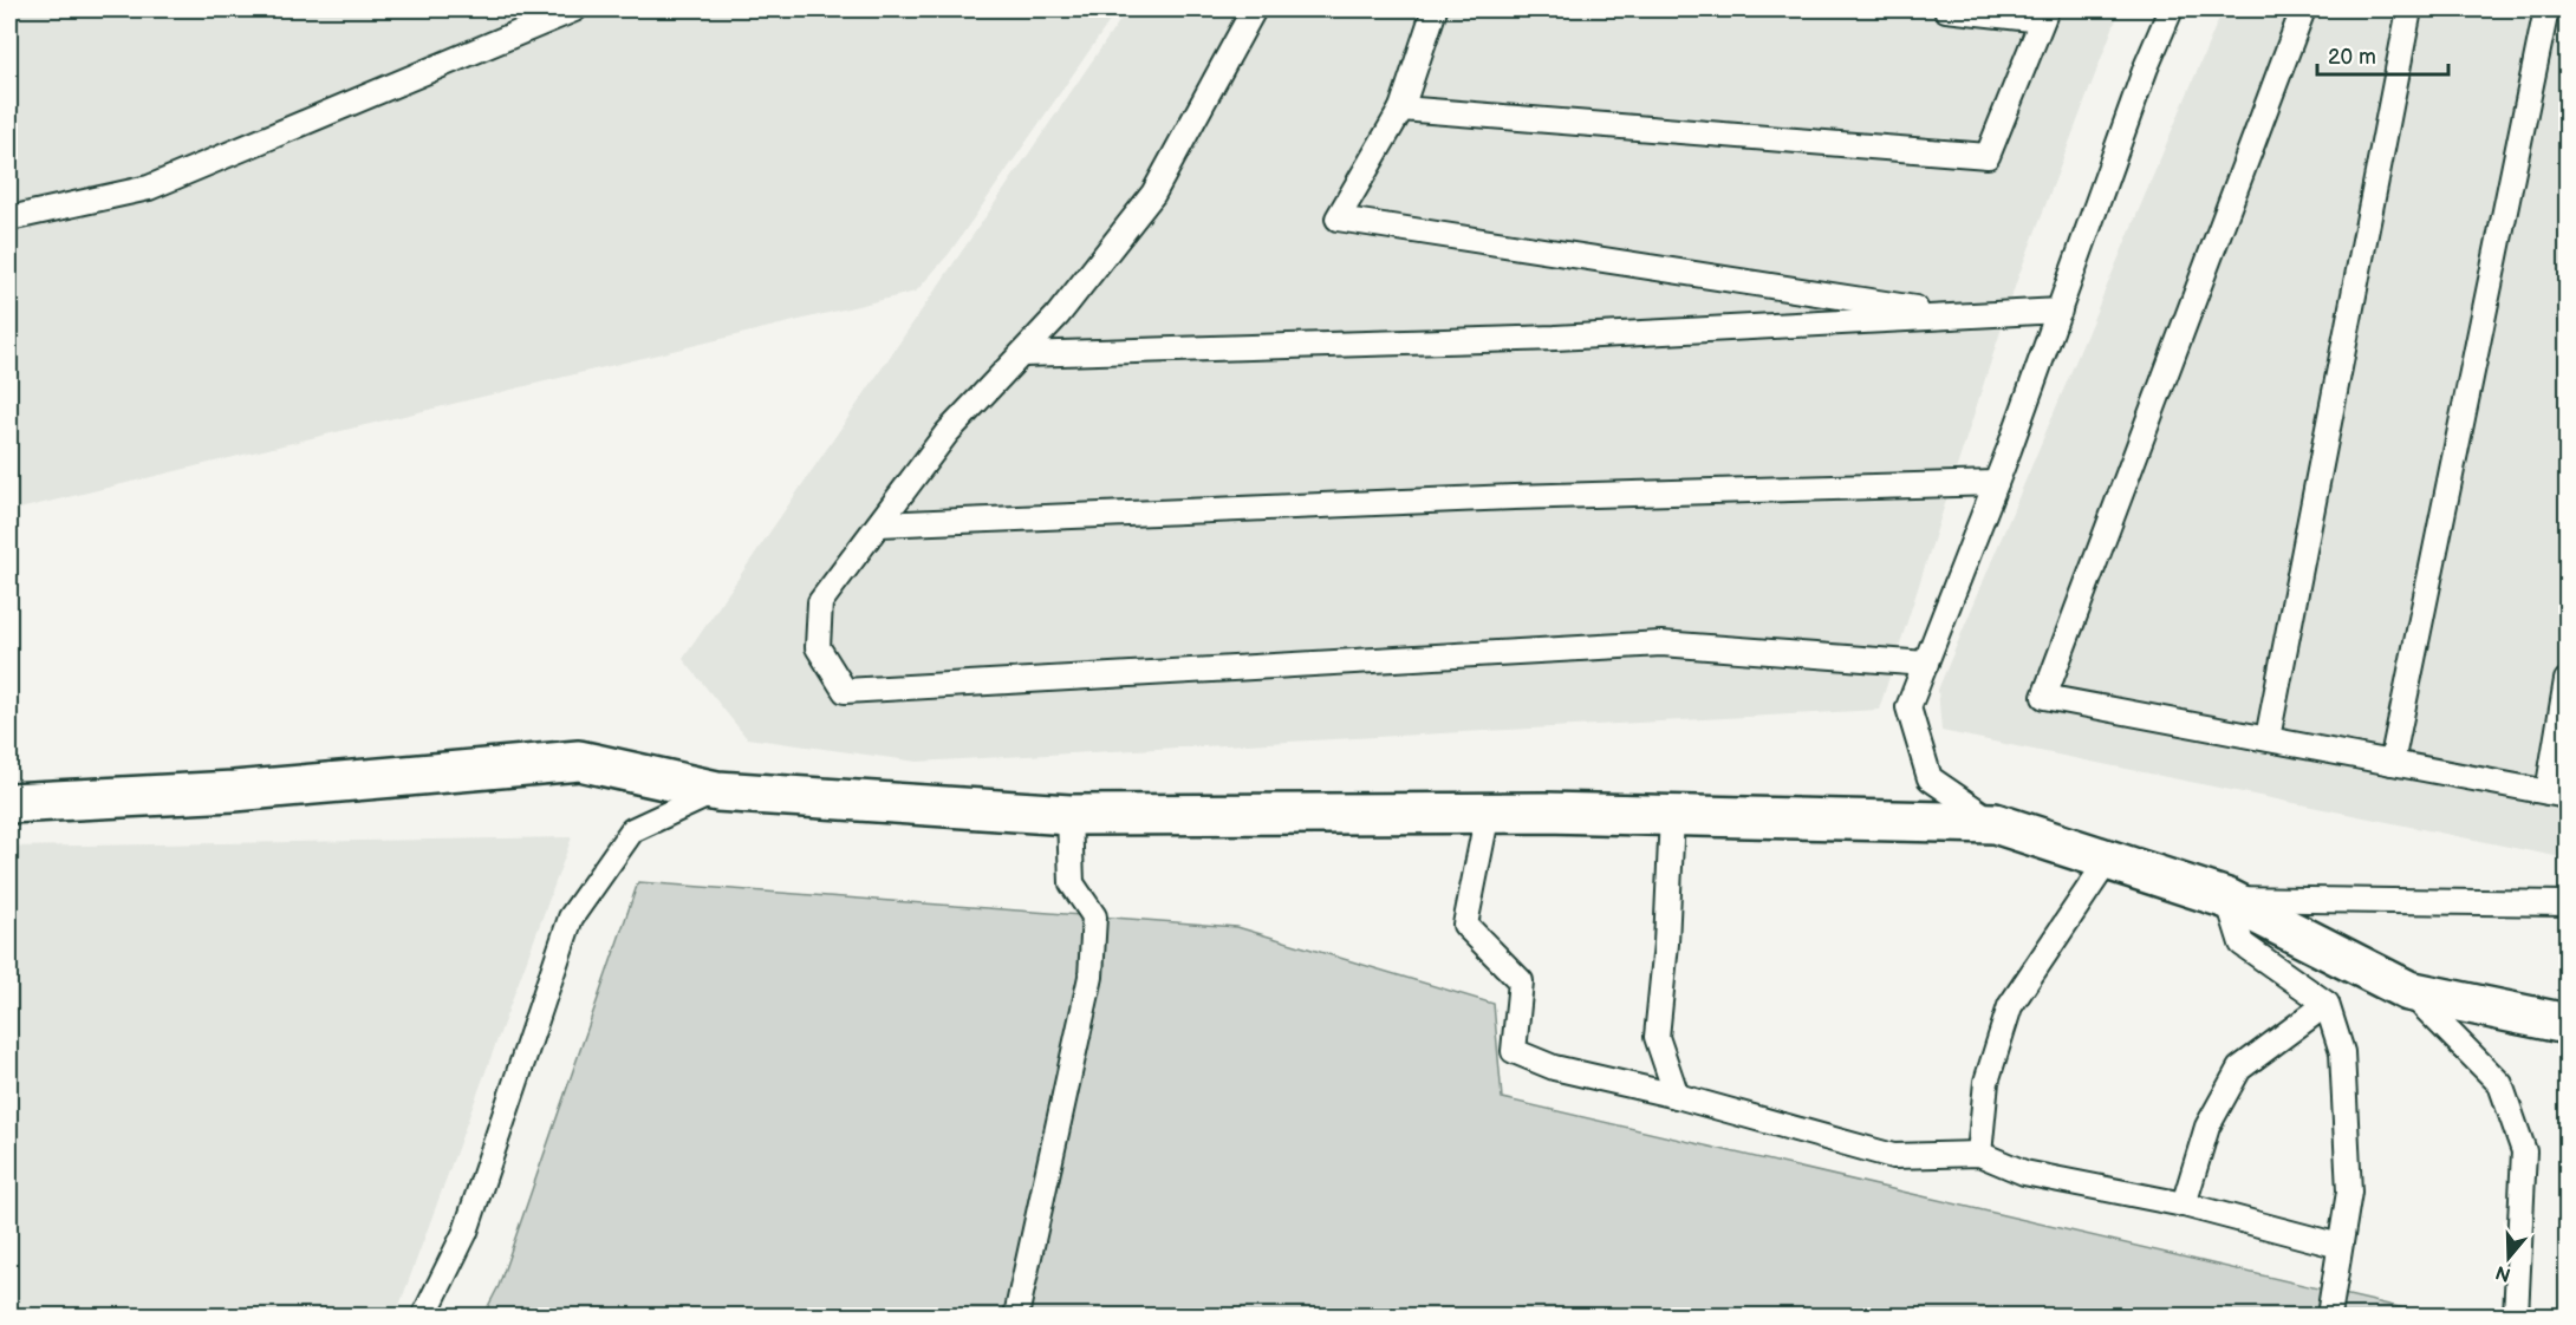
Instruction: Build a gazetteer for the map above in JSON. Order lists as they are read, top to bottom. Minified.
{"scale_bar":"20 m","north":"bottom"}
